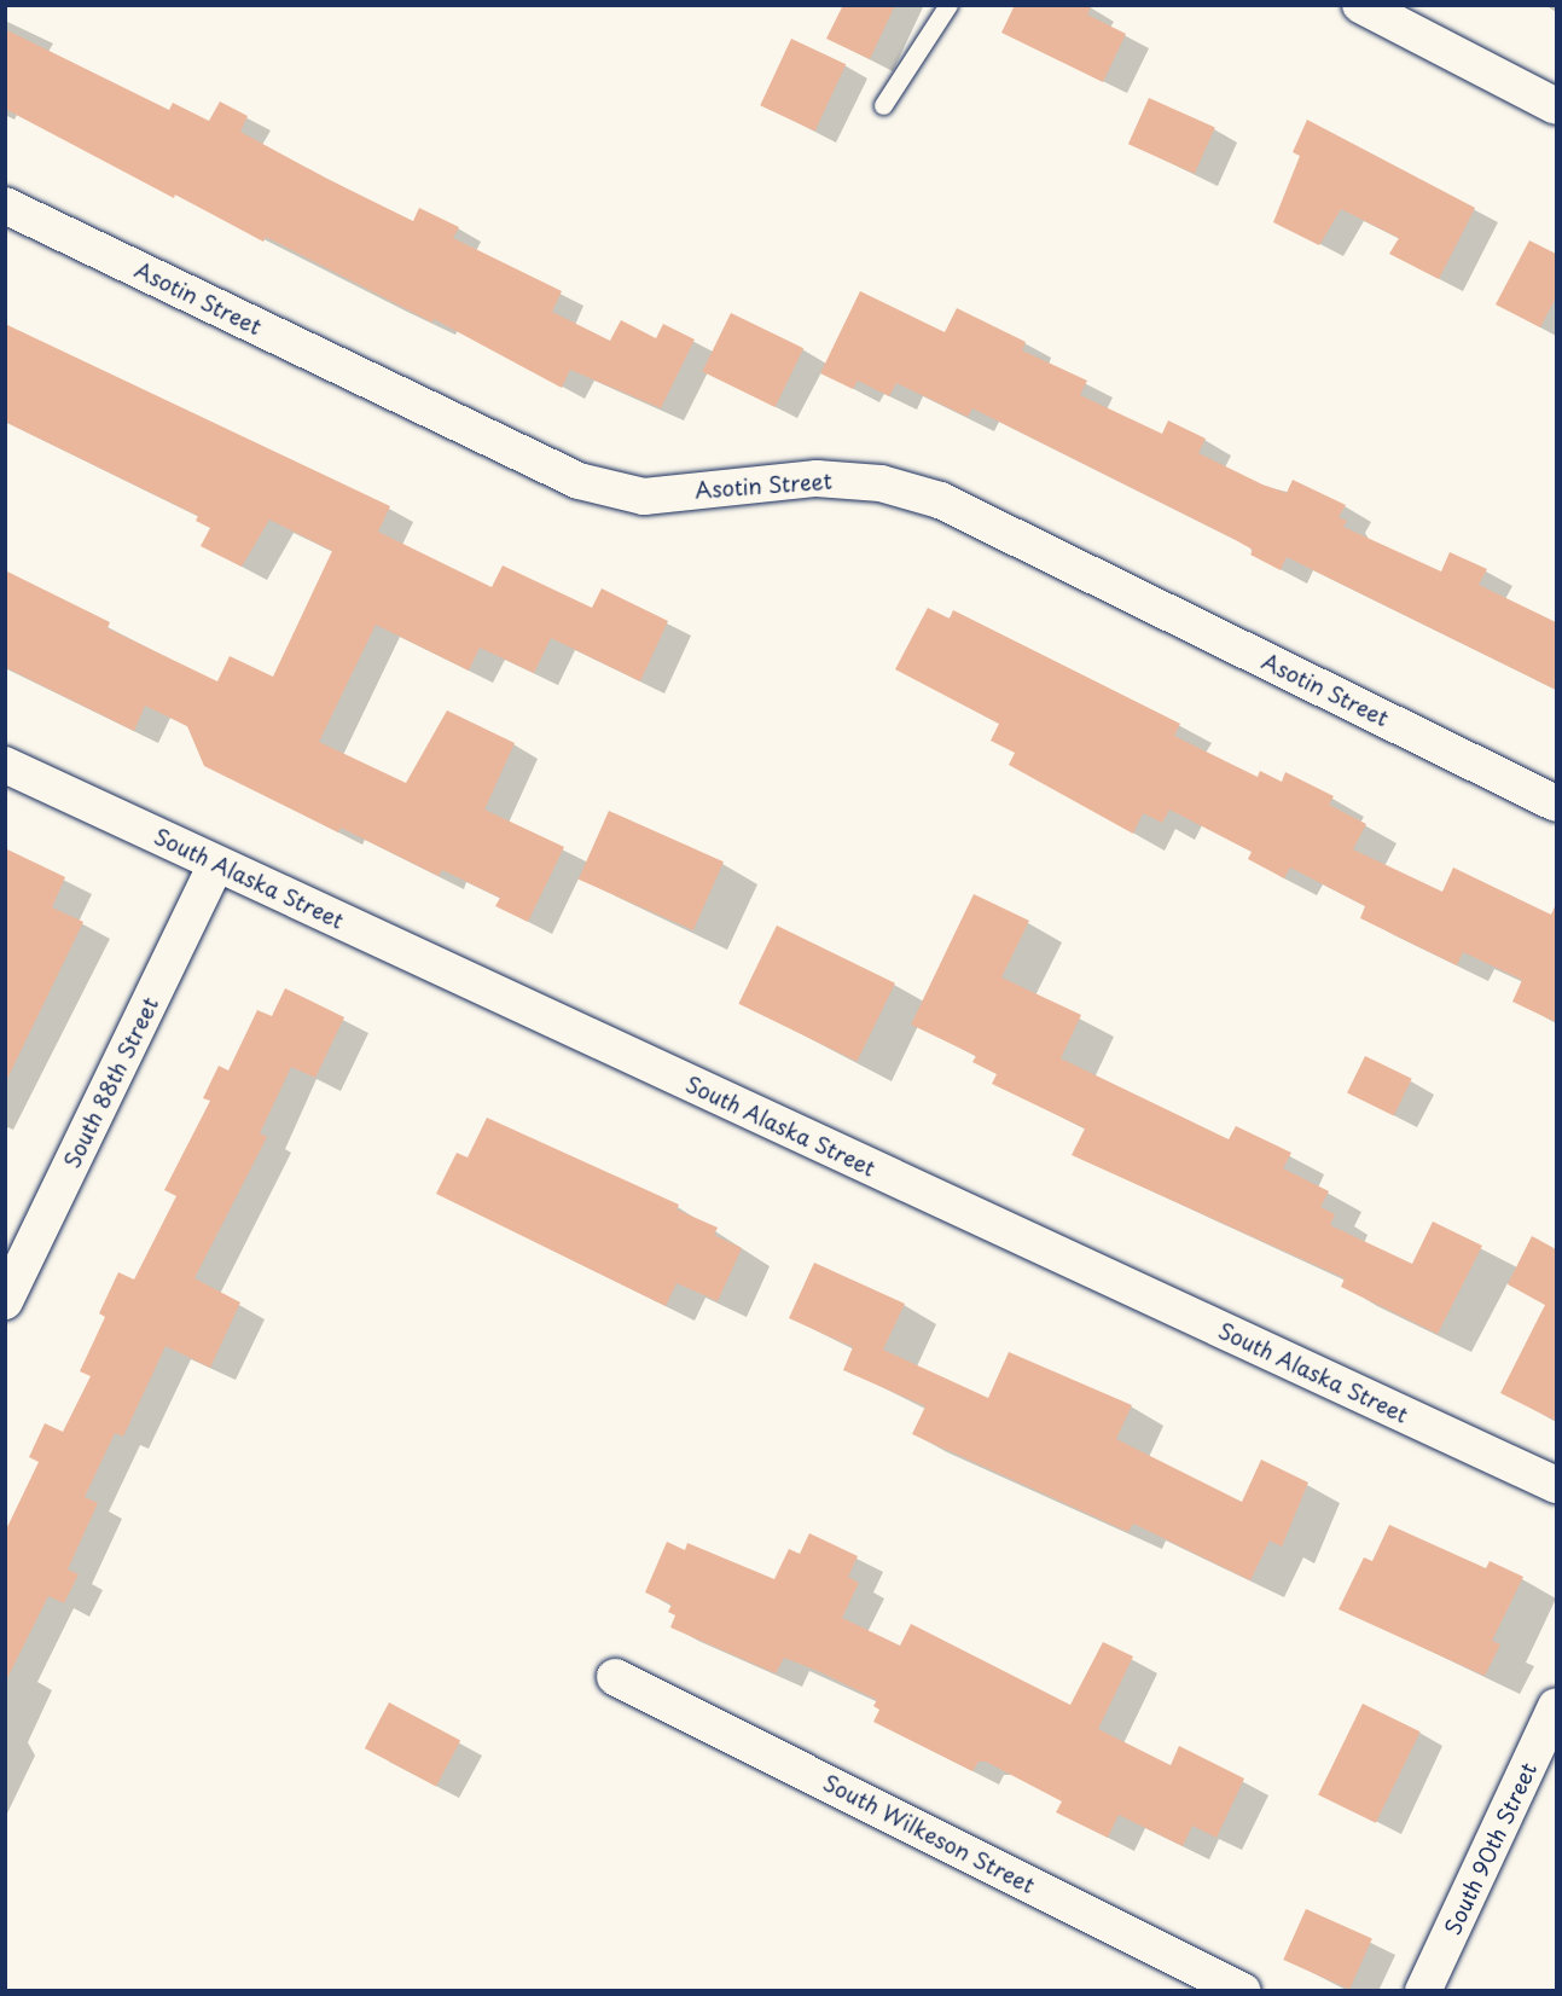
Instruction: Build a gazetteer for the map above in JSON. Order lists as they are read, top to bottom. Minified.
{"streets":{"street":["Asotin Street","South Alaska Street","South 88th Street","South Wilkeson Street","South 90th Street"]},"crossings":[["South Alaska Street","South 88th Street"]]}
